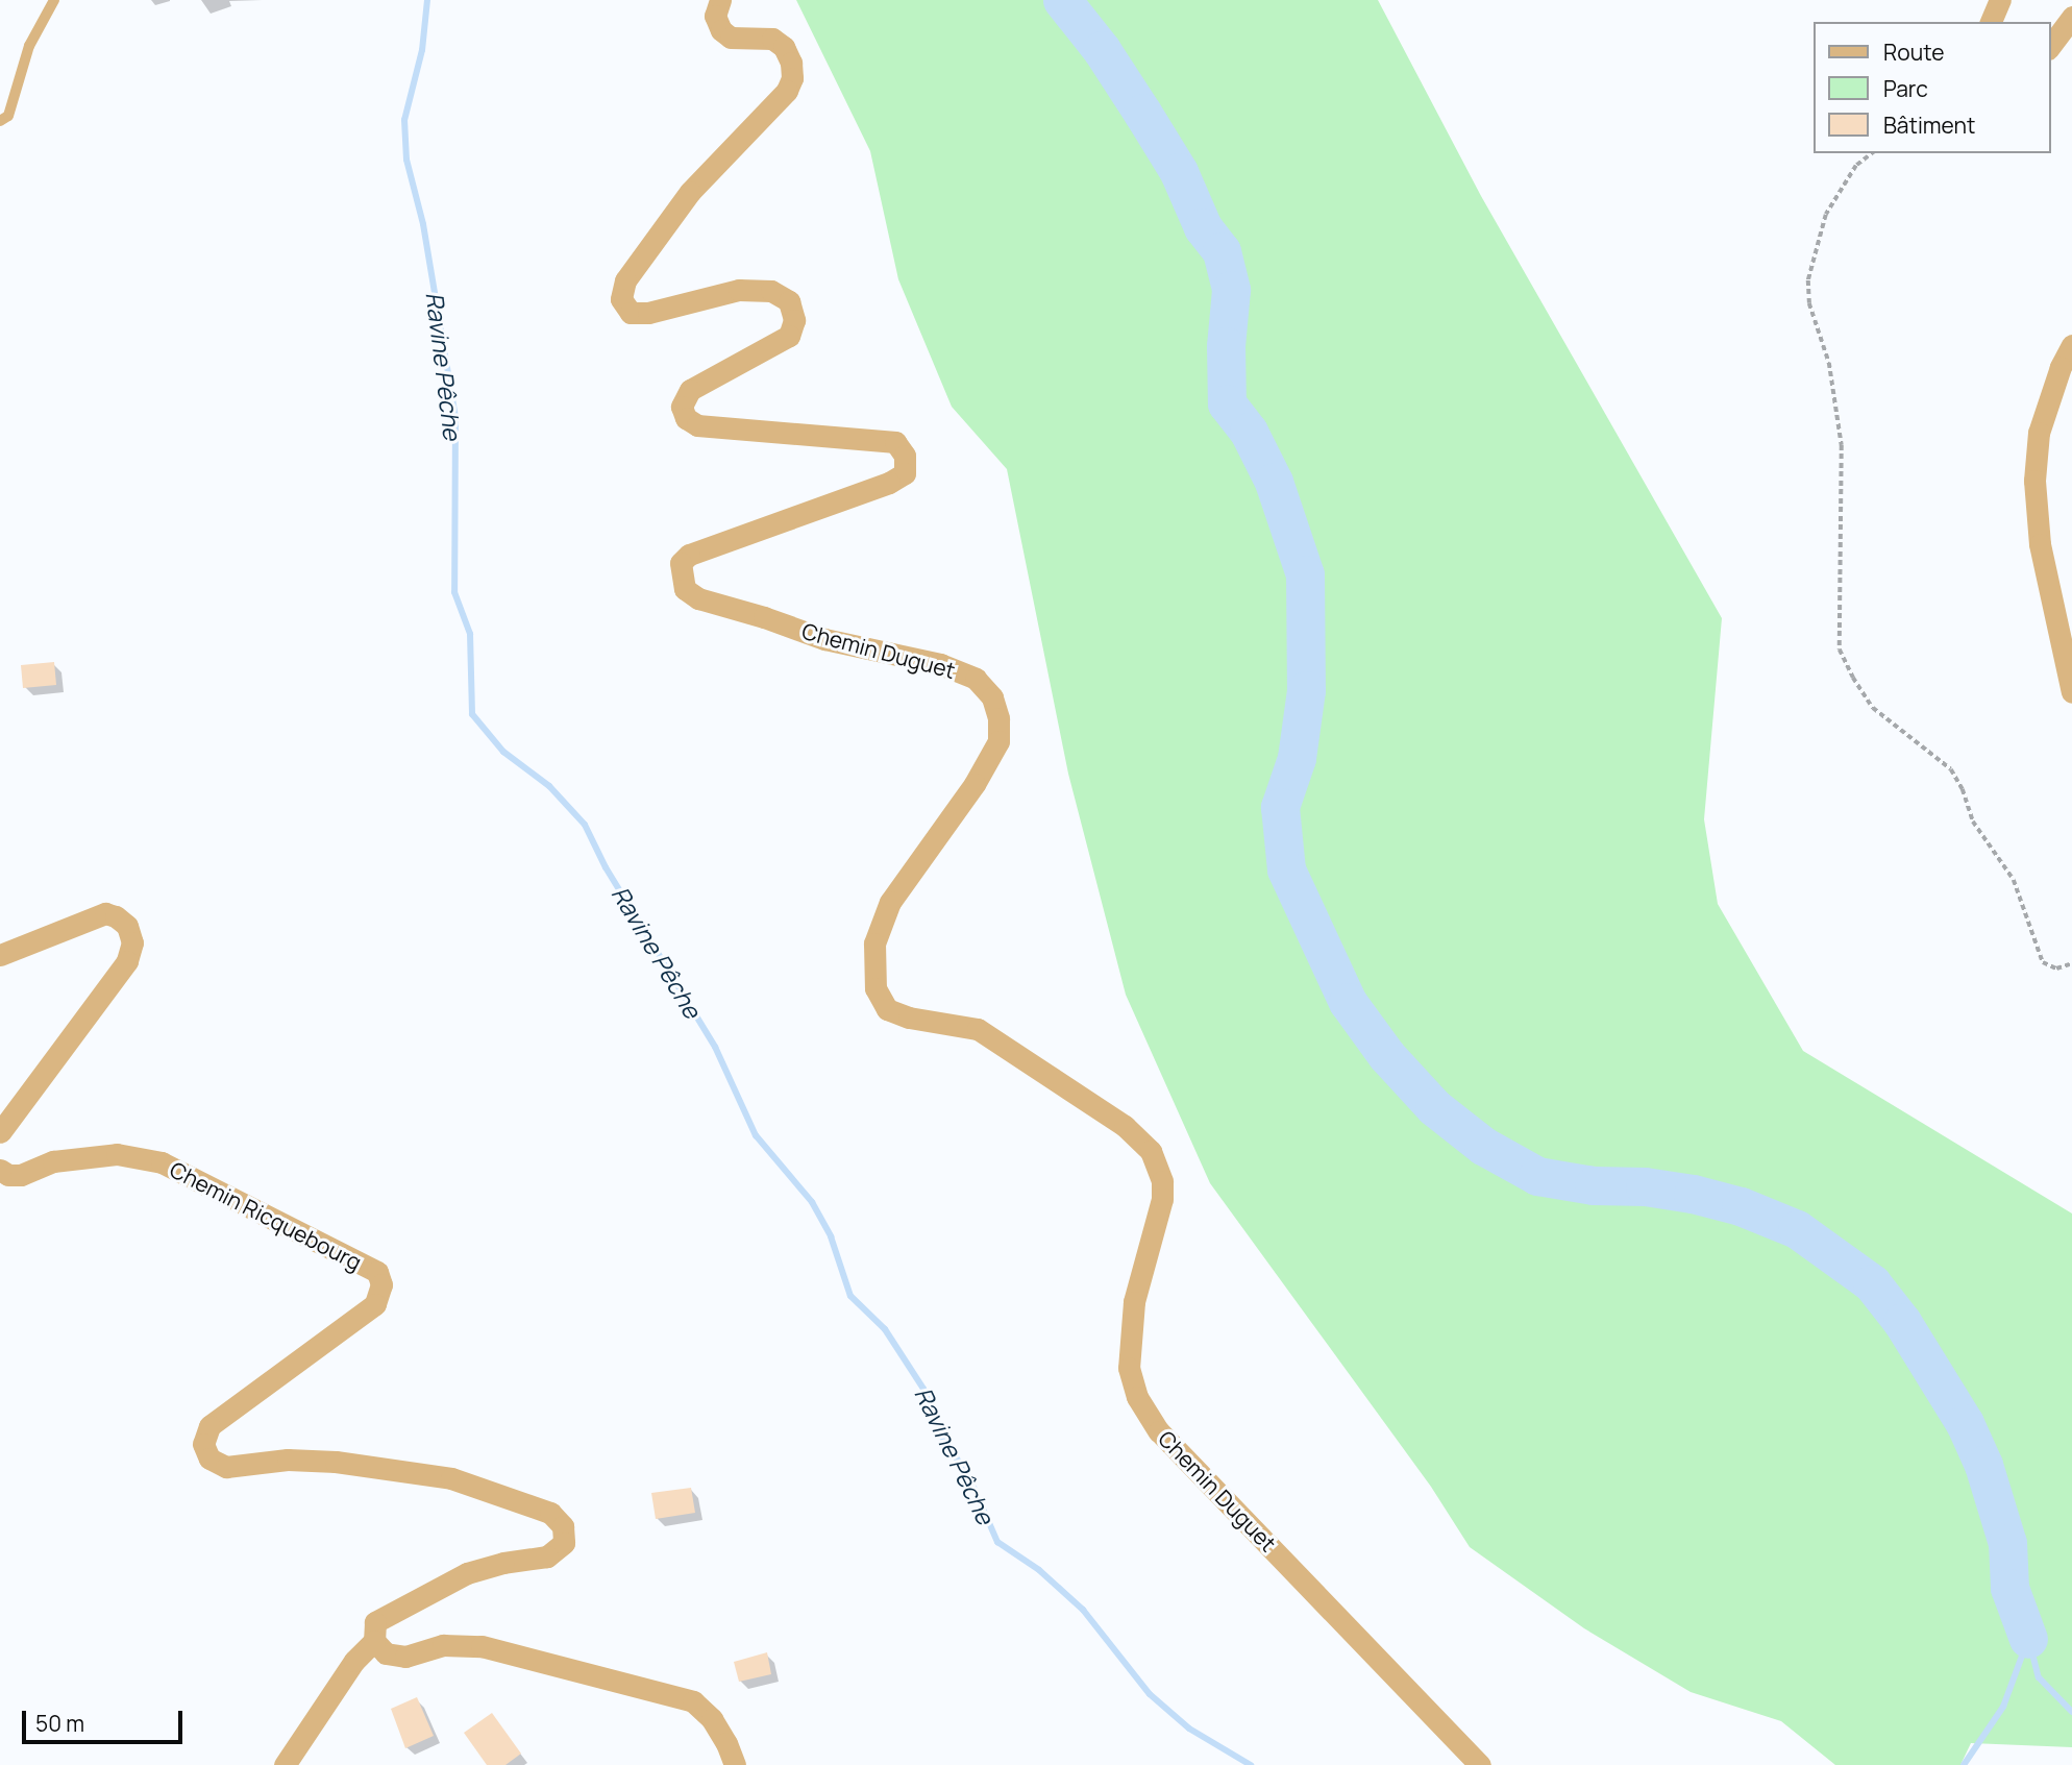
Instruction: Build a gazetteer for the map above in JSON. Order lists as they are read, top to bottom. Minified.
{"streets":{"street":["Chemin Duguet","Chemin Ricquebourg"]},"water":["Ravine Pêche"],"legend":["Route","Parc","Bâtiment"],"scale_bar":"50 m"}
